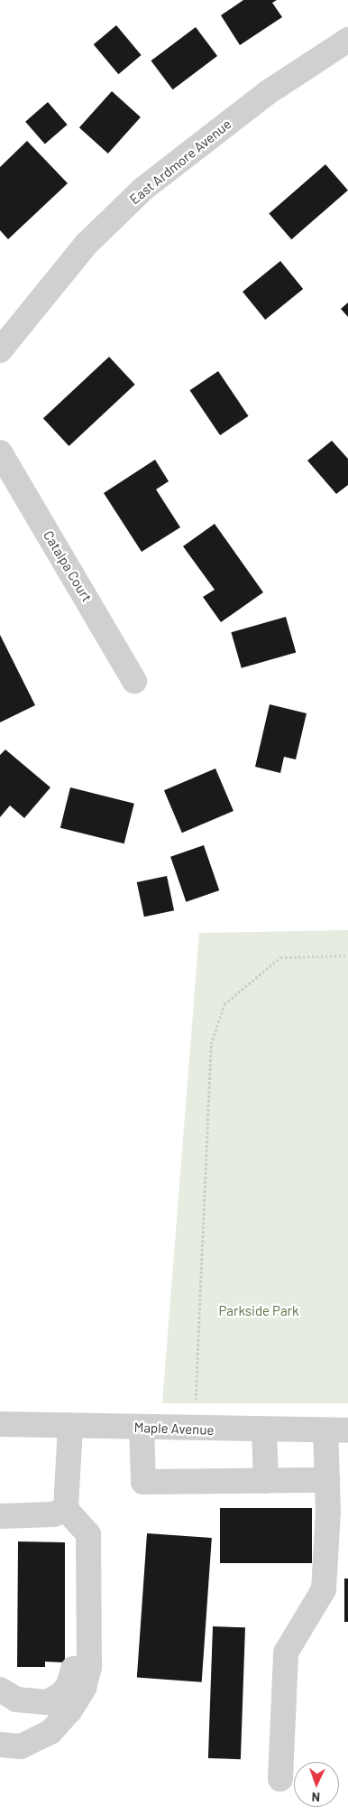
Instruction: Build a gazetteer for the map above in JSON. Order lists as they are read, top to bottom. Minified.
{"streets":{"street":["East Ardmore Avenue","Catalpa Court","Maple Avenue"]},"parks":["Parkside Park"],"north":"bottom"}
